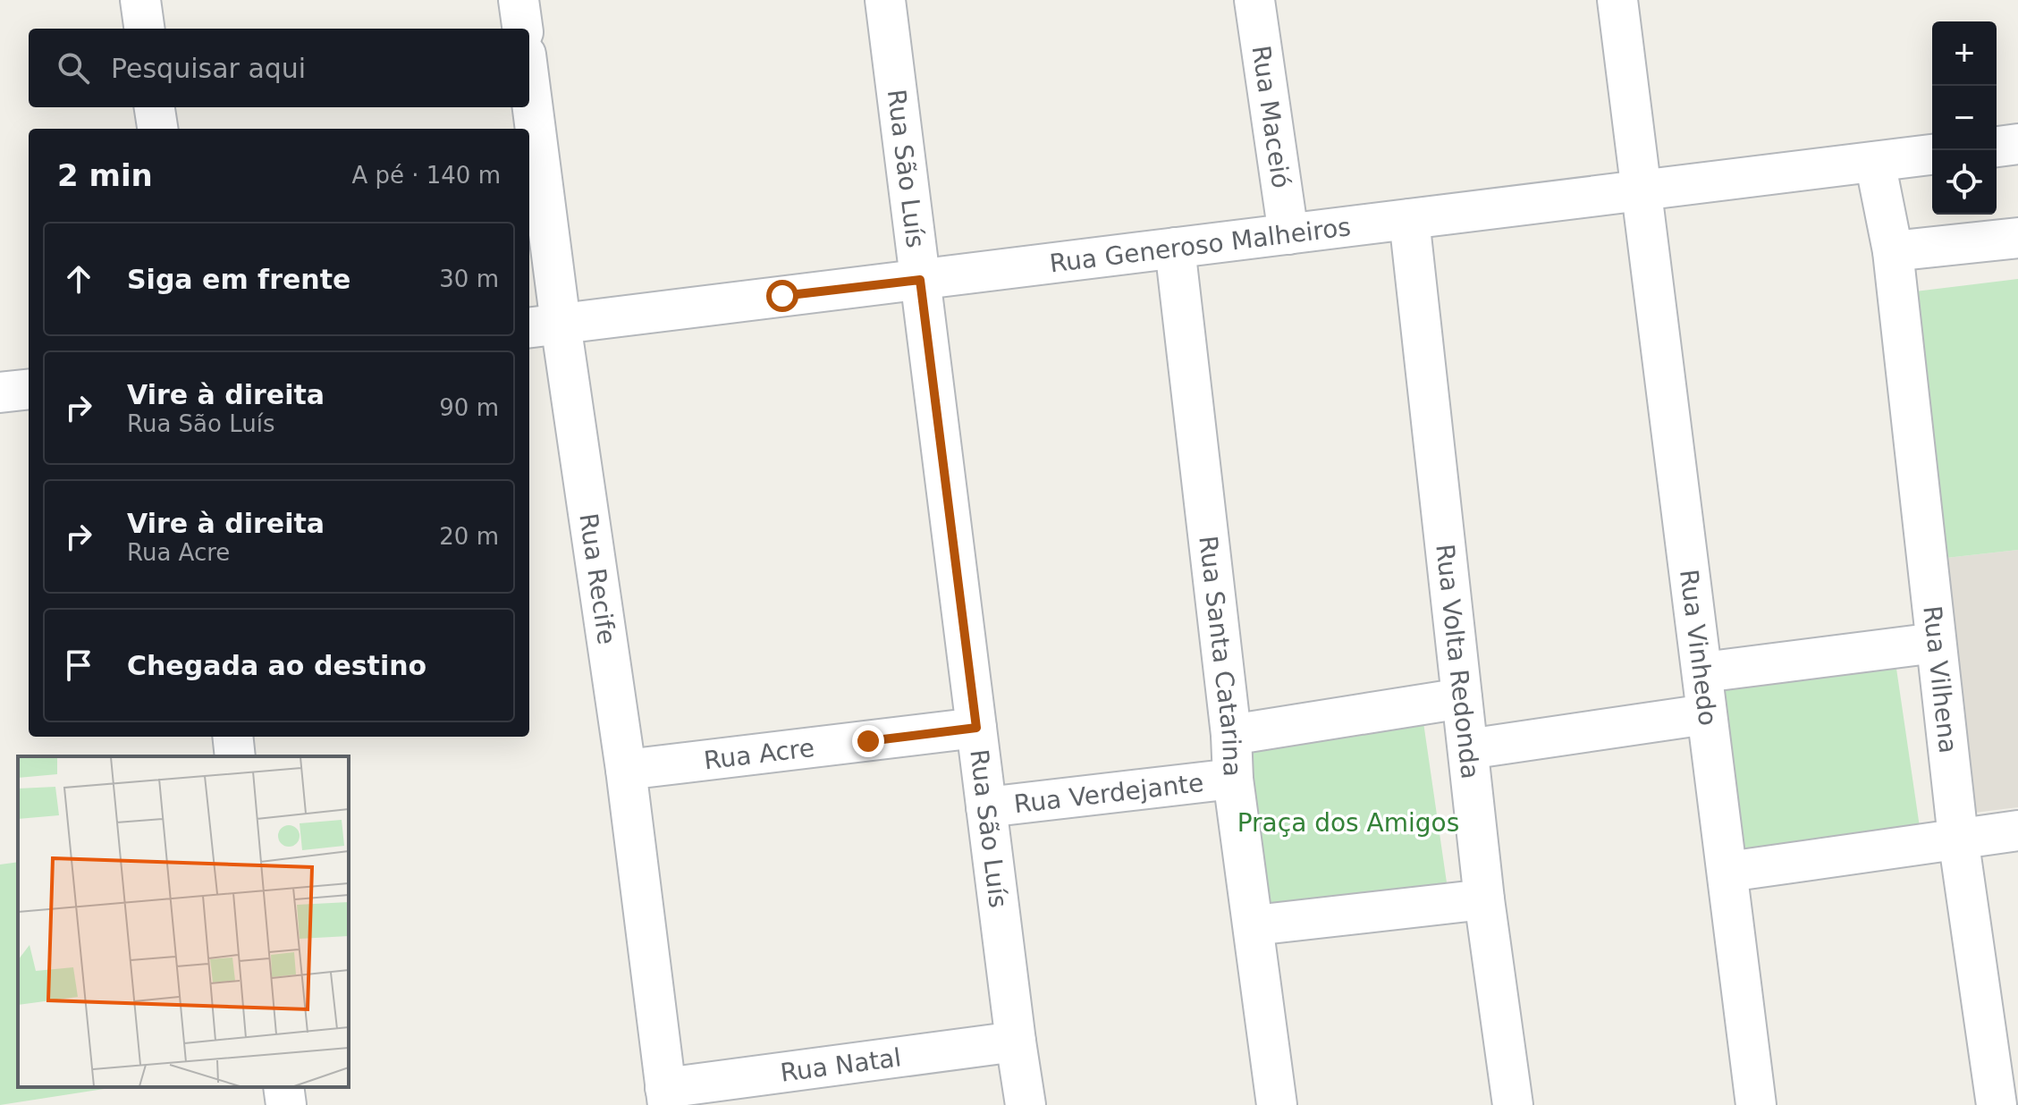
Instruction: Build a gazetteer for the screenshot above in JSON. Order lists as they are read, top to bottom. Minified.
{"streets":{"street":["Rua Maceió","Rua São Luís","Rua Generoso Malheiros","Rua Recife","Rua Vinhedo","Rua Santa Catarina","Rua Volta Redonda","Rua Vilhena","Rua Acre","Rua Verdejante","Rua Natal"]},"crossings":[["Rua Maceió","Rua Generoso Malheiros"],["Rua São Luís","Rua Generoso Malheiros"],["Rua São Luís","Rua Acre"],["Rua São Luís","Rua Verdejante"],["Rua São Luís","Rua Natal"],["Rua Generoso Malheiros","Rua Recife"],["Rua Generoso Malheiros","Rua Vinhedo"],["Rua Generoso Malheiros","Rua Santa Catarina"],["Rua Generoso Malheiros","Rua Volta Redonda"],["Rua Recife","Rua Acre"],["Rua Recife","Rua Natal"],["Rua Santa Catarina","Rua Verdejante"]],"parks":["Praça dos Amigos"],"page":{"map_buttons":["+","−"],"search":"Pesquisar aqui","heading":["2 min","A pé · 140 m"],"list":[["Siga em frente","30 m"],["Vire à direita","Rua São Luís","90 m"],["Vire à direita","Rua Acre","20 m"],"Chegada ao destino"]}}
